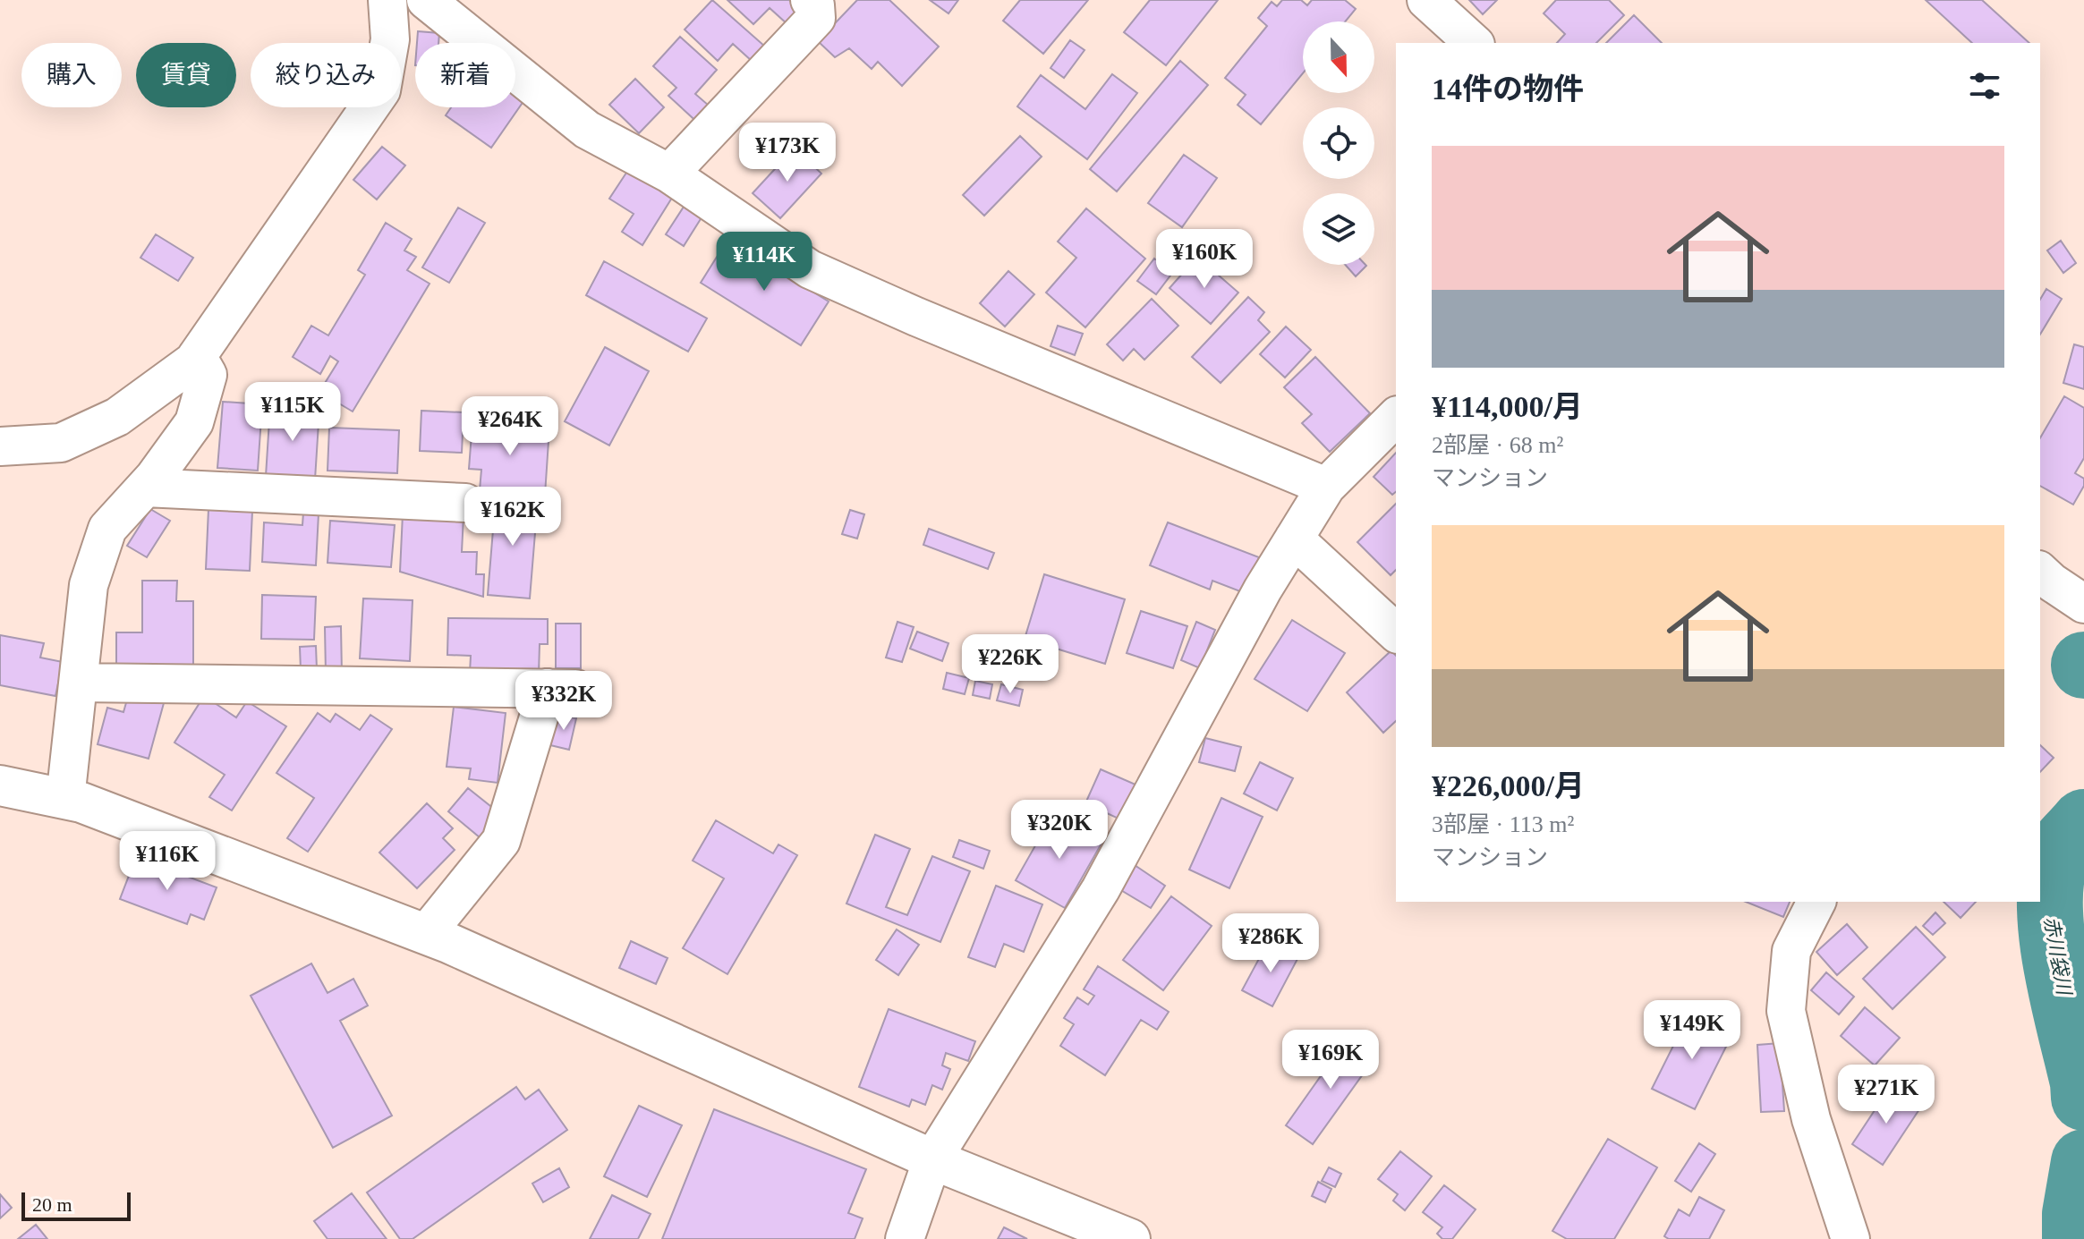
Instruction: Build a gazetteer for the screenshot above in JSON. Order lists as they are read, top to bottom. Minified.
{"water":["赤川袋川"],"scale_bar":"20 m","north":"bottom","page":{"chip":["購入","賃貸","絞り込み","新着"],"heading":"14件の物件","price":["¥173K","¥160K","¥114K","¥115K","¥264K","¥162K","¥226K","¥332K","¥320K","¥116K","¥286K","¥149K","¥169K","¥271K"],"list":[{"name":"¥114,000/月","note":"2部屋 · 68 m² · マンション"},{"name":"¥226,000/月","note":"3部屋 · 113 m² · マンション"}],"scale":"20 m"}}
